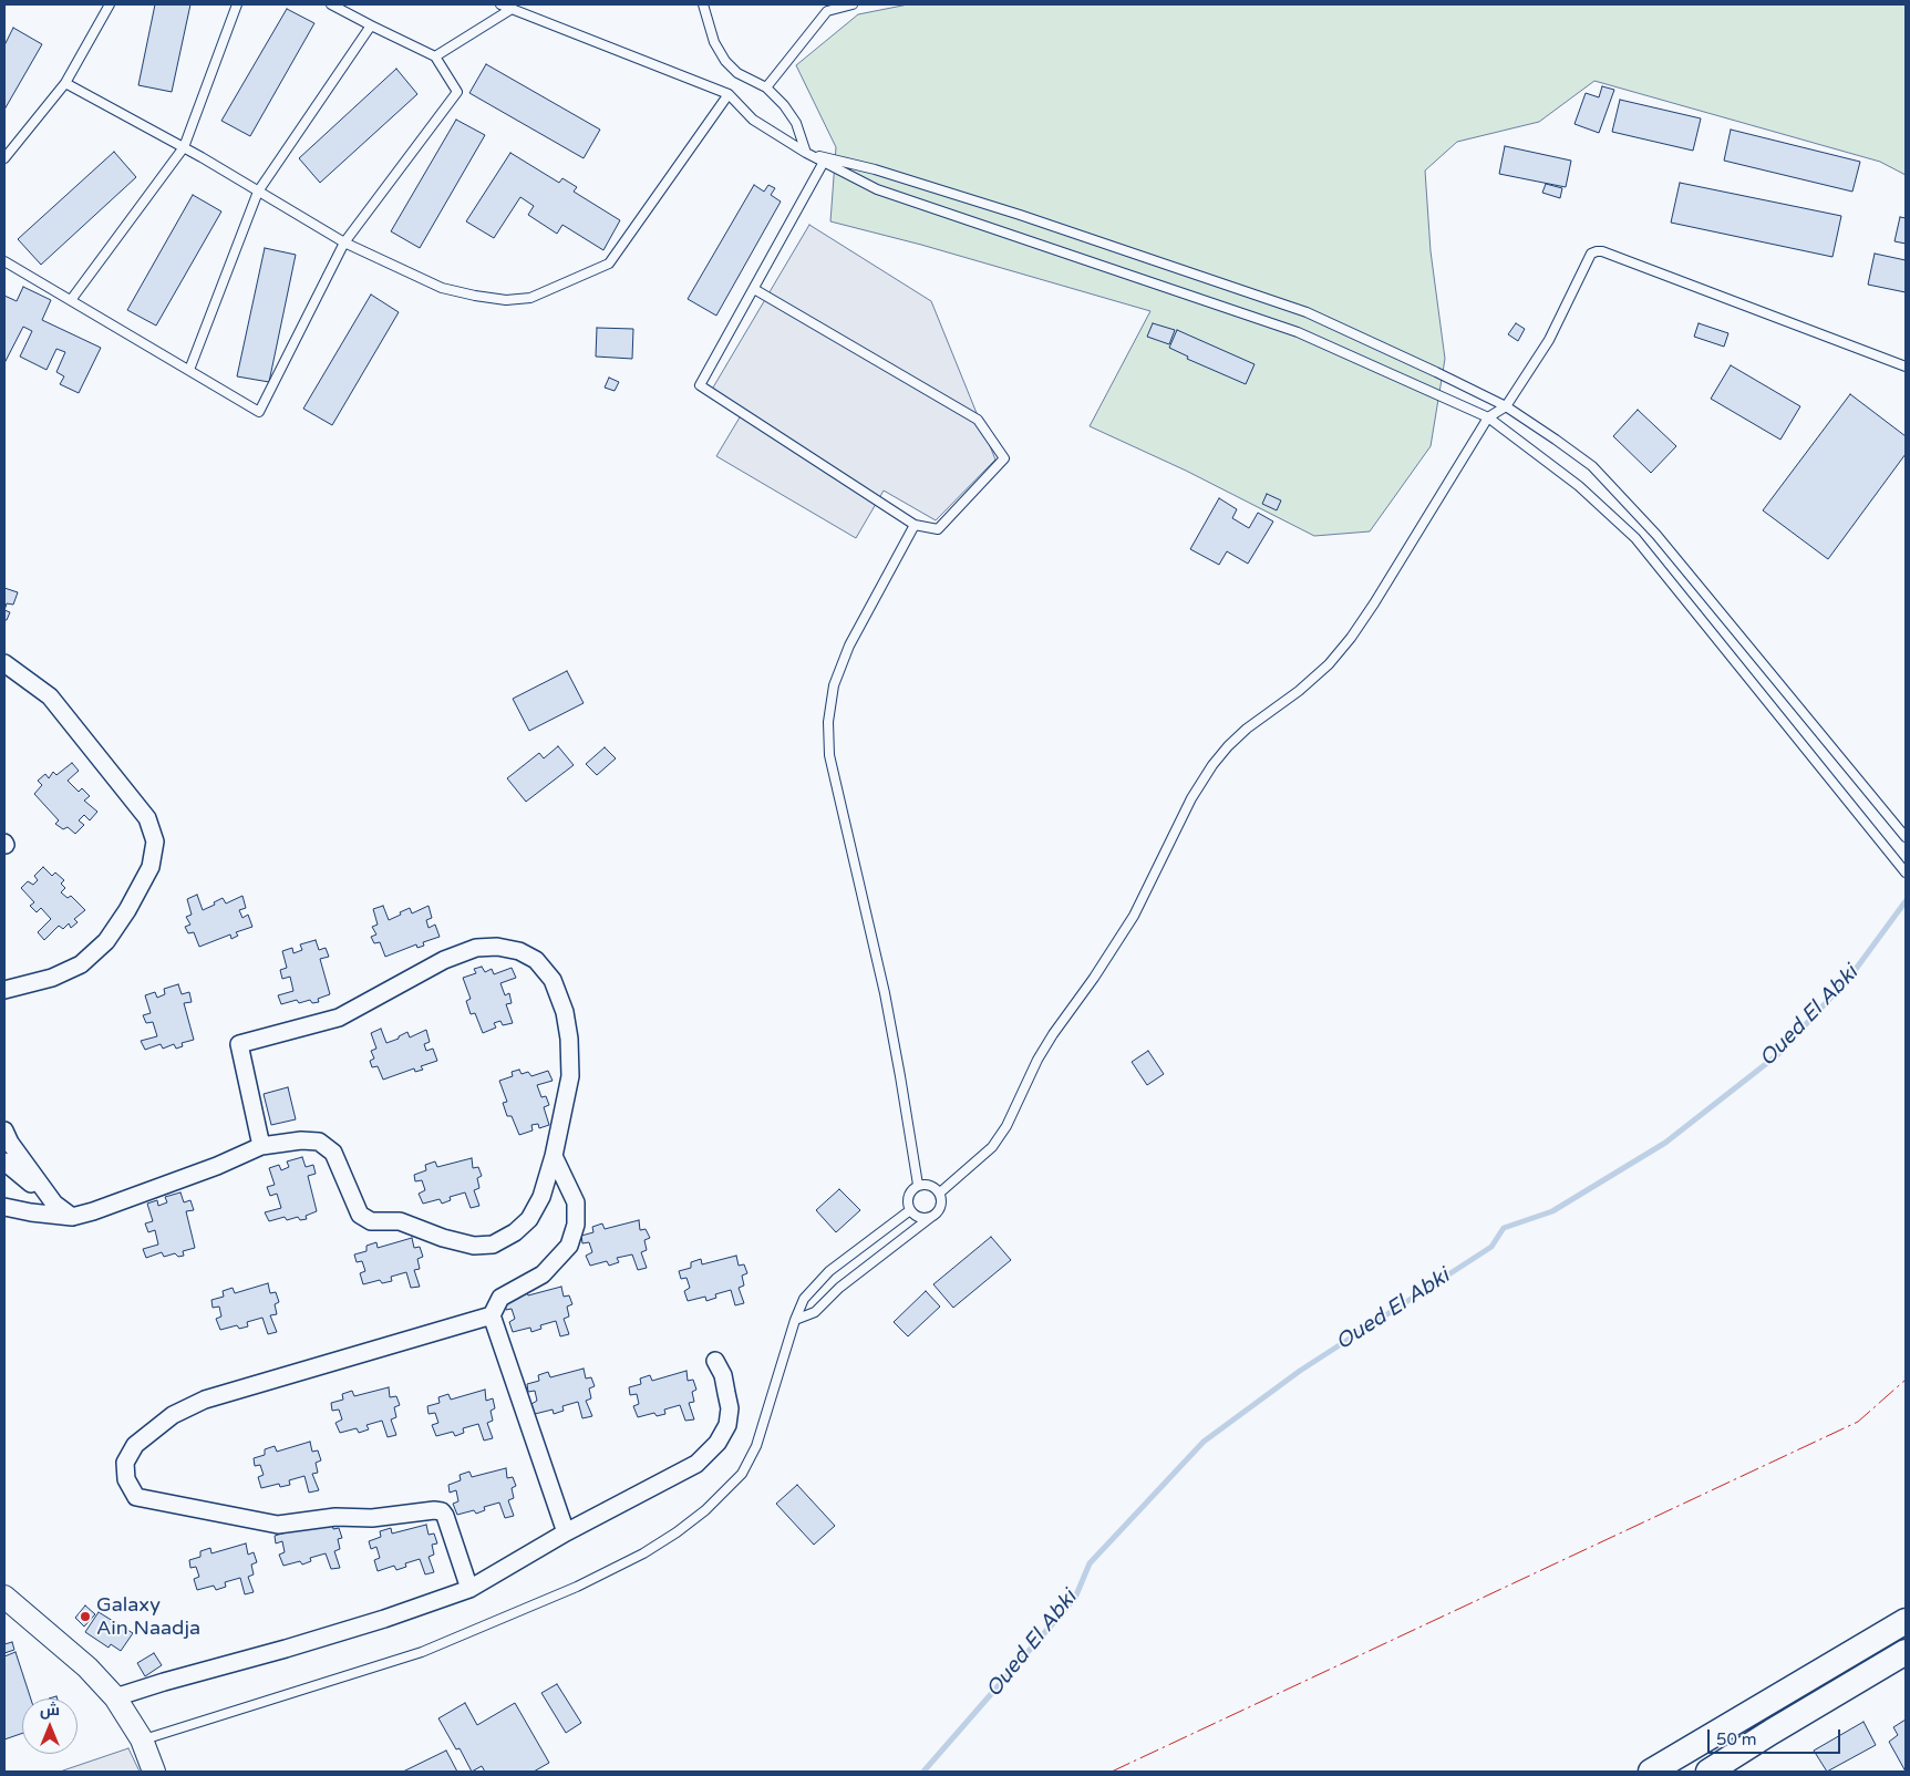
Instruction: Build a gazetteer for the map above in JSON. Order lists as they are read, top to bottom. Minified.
{"water":["Oued El Abki"],"places":["Galaxy Ain Naadja"],"scale_bar":"50 m","north":"top"}
